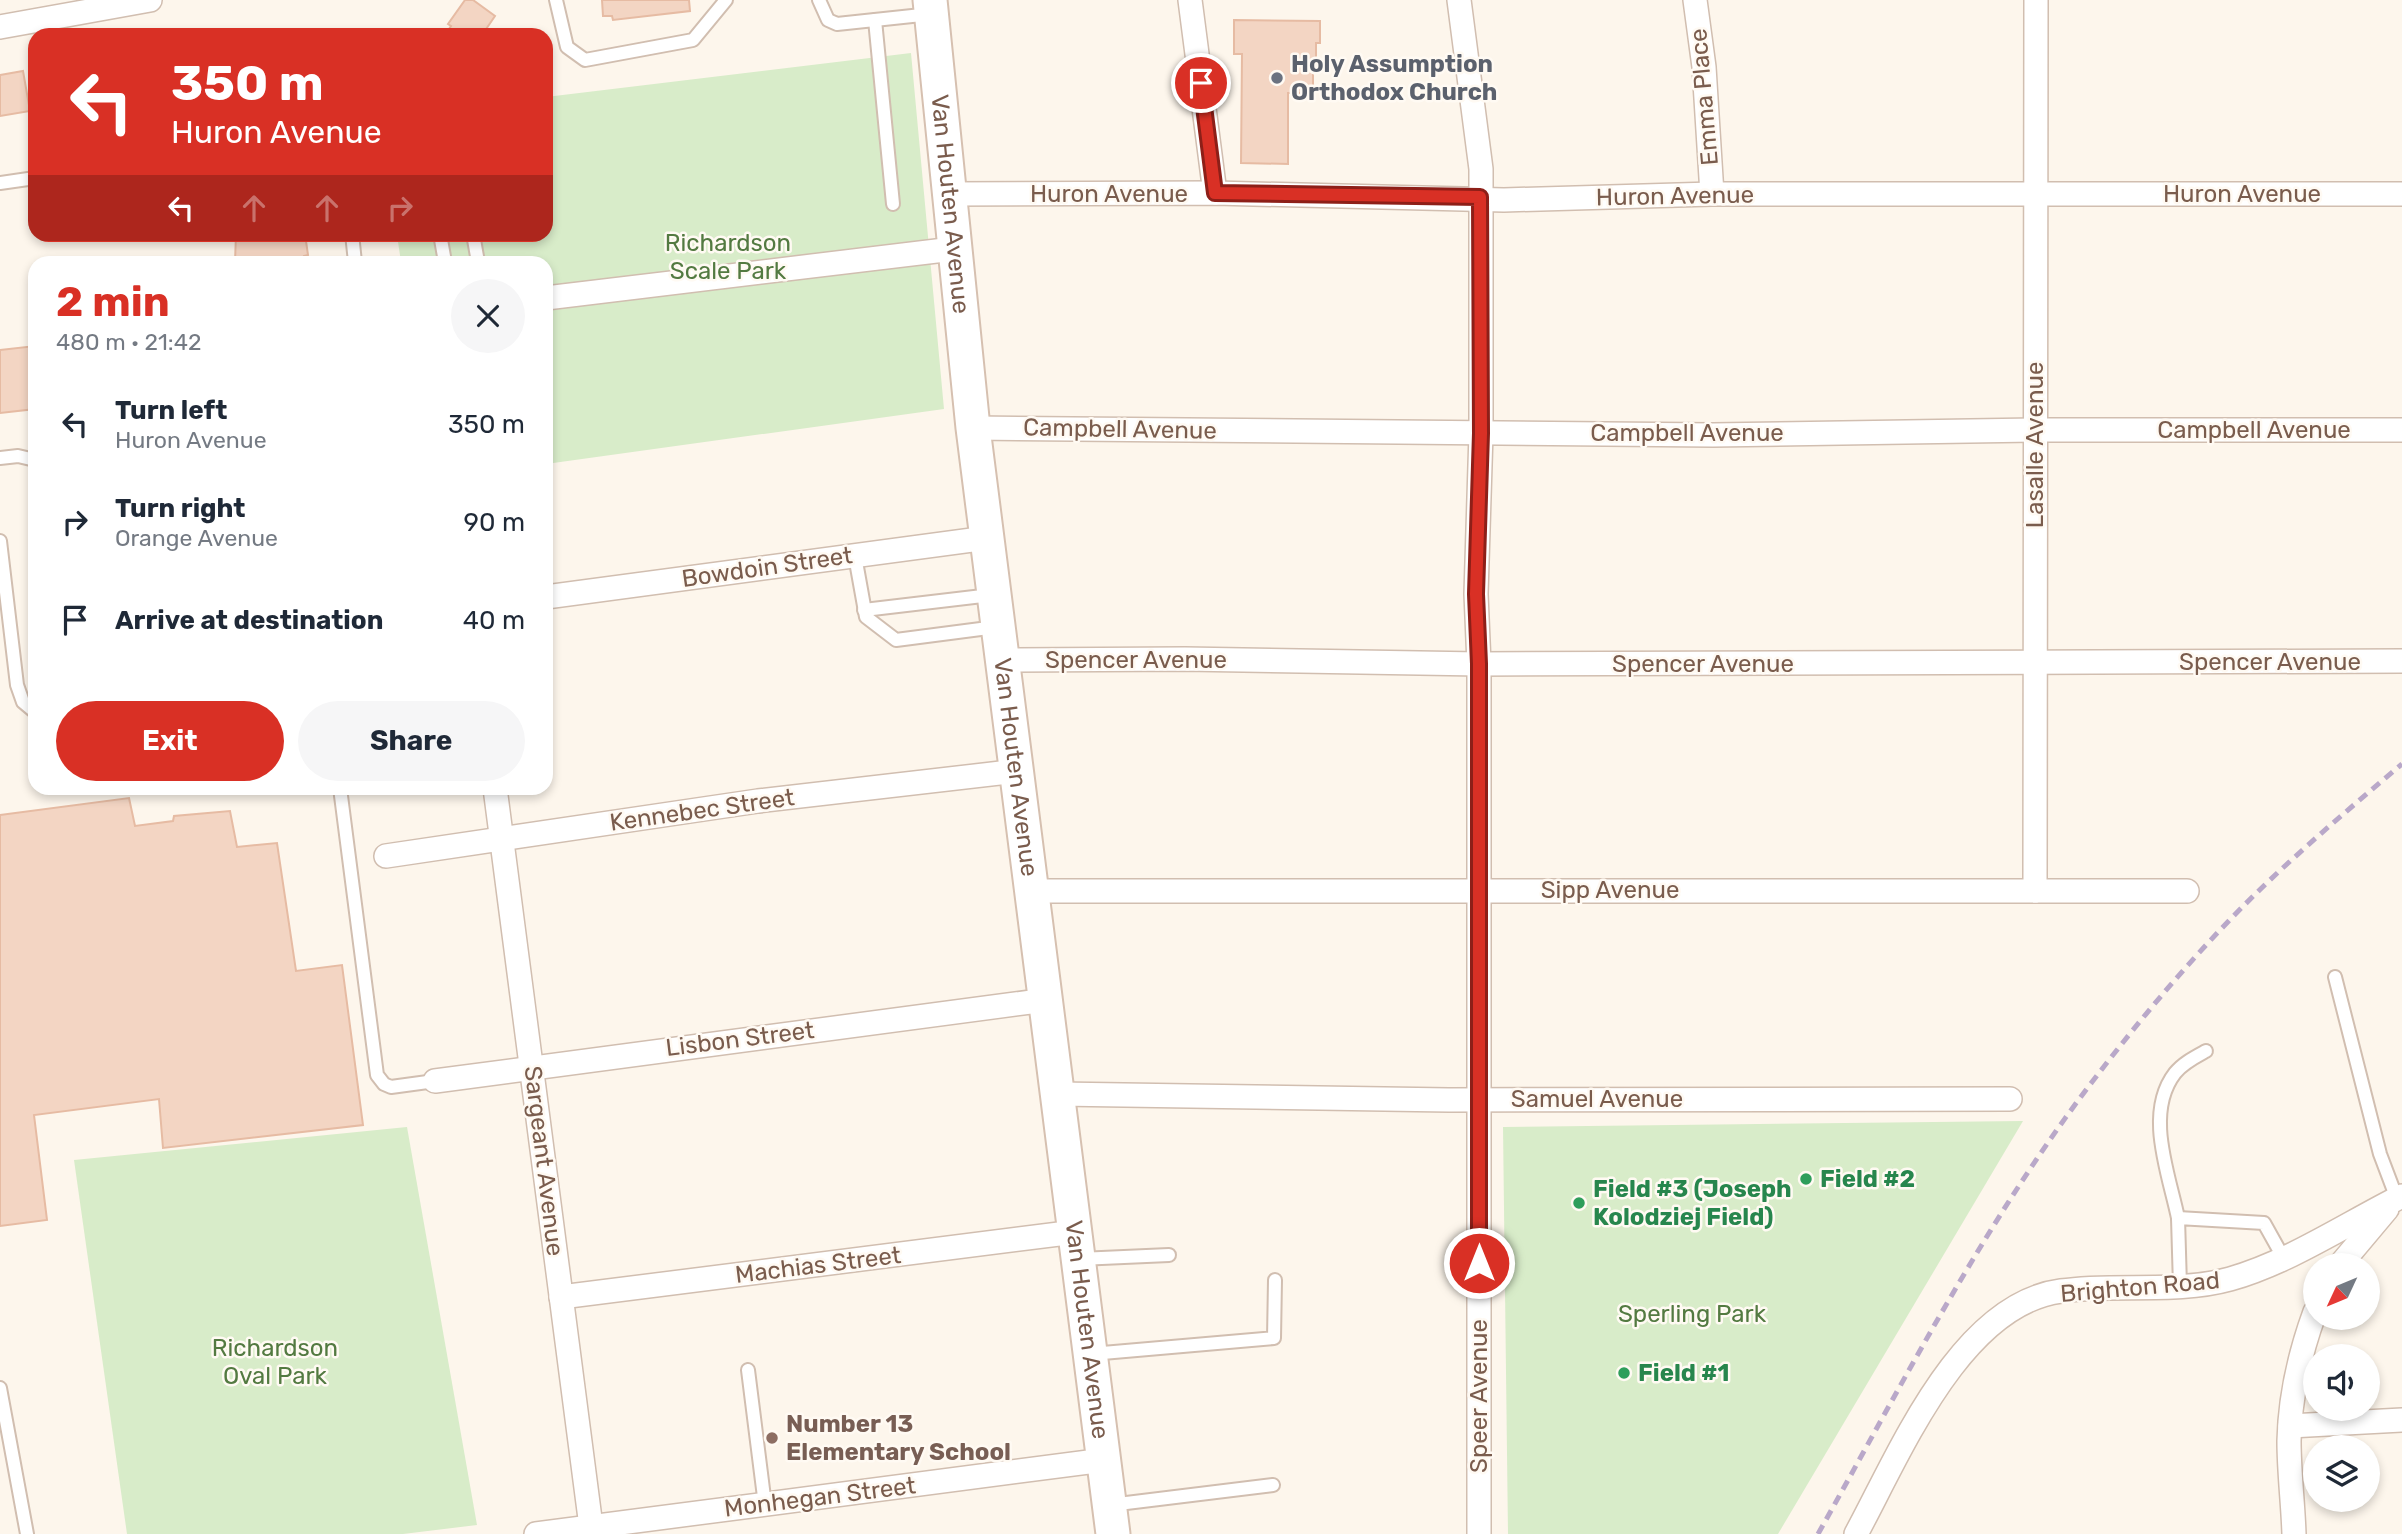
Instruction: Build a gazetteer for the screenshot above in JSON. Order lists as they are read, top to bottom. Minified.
{"streets":{"main road":["Van Houten Avenue"],"street":["Emma Place","Huron Avenue","Campbell Avenue","Lasalle Avenue","Bowdoin Street","Spencer Avenue","Kennebec Street","Sipp Avenue","Lisbon Street","Samuel Avenue","Sargeant Avenue","Machias Street","Brighton Road","Speer Avenue","Monhegan Street"]},"crossings":[["Emma Place","Huron Avenue"],["Huron Avenue","Van Houten Avenue"],["Huron Avenue","Lasalle Avenue"],["Huron Avenue","Speer Avenue"],["Van Houten Avenue","Campbell Avenue"],["Van Houten Avenue","Bowdoin Street"],["Van Houten Avenue","Spencer Avenue"],["Van Houten Avenue","Kennebec Street"],["Van Houten Avenue","Sipp Avenue"],["Van Houten Avenue","Lisbon Street"],["Van Houten Avenue","Samuel Avenue"],["Van Houten Avenue","Machias Street"],["Van Houten Avenue","Monhegan Street"],["Campbell Avenue","Lasalle Avenue"],["Campbell Avenue","Speer Avenue"],["Lasalle Avenue","Spencer Avenue"],["Lasalle Avenue","Sipp Avenue"],["Spencer Avenue","Speer Avenue"],["Kennebec Street","Sargeant Avenue"],["Sipp Avenue","Speer Avenue"],["Lisbon Street","Sargeant Avenue"],["Samuel Avenue","Speer Avenue"],["Sargeant Avenue","Machias Street"],["Sargeant Avenue","Monhegan Street"]],"parks":["Richardson Scale Park","Sperling Park","Richardson Oval Park"],"places":["Holy Assumption Orthodox Church","Field #2","Field #3 (Joseph Kolodziej Field)","Field #1","Number 13 Elementary School"],"north":"bottom left","page":{"turn":["350 m","Huron Avenue"],"heading":["2 min","480 m · 21:42"],"list":[{"name":"Turn left","note":"Huron Avenue","value":"350 m"},{"name":"Turn right","note":"Orange Avenue","value":"90 m"},{"name":"Arrive at destination","value":"40 m"}],"buttons":["Exit","Share"]}}
